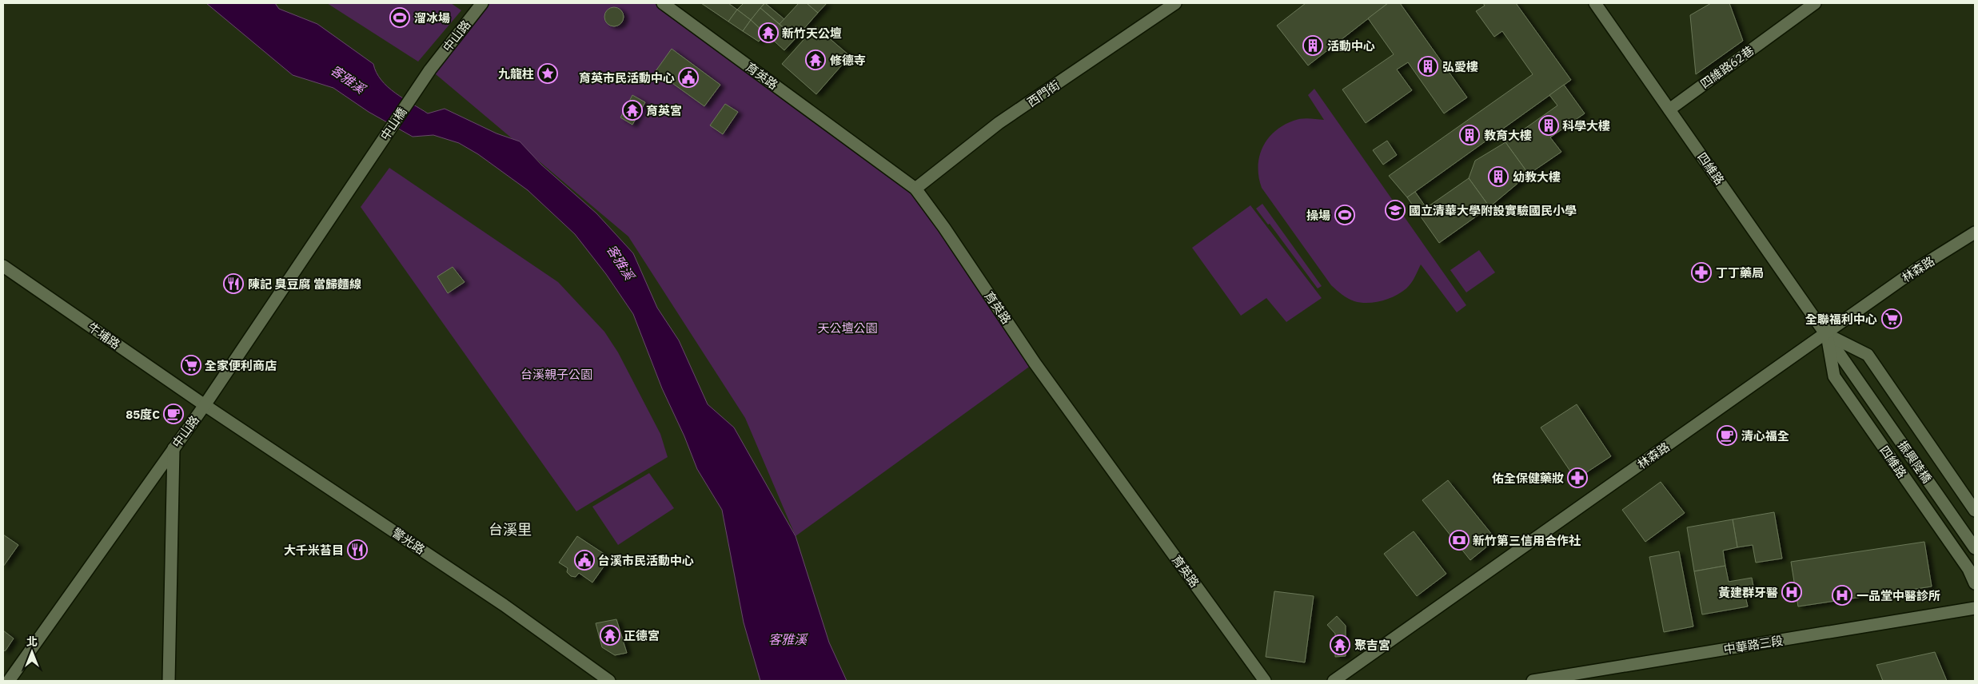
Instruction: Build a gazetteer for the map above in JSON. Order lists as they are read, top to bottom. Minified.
{"streets":{"street":["中山路","四維路62巷","育英路","西門街","中山橋","四維路","林森路","牛埔路","振興陸橋","警光路","中華路三段"]},"crossings":[["中山路","中山橋"],["中山路","牛埔路"],["中山路","警光路"],["四維路62巷","四維路"],["育英路","西門街"],["四維路","林森路"],["四維路","振興陸橋"],["牛埔路","警光路"]],"districts":["台溪里"],"water":["客雅溪"],"parks":["天公壇公園","台溪親子公園"],"places":{"sports":["溜冰場","操場"],"temple":["新竹天公壇","修德寺","育英宮","正德宮","聚吉宮"],"building":["活動中心","弘愛樓","科學大樓","教育大樓","幼教大樓"],"place":["九龍柱"],"public building":["育英市民活動中心","台溪市民活動中心"],"school or university":["國立清華大學附設實驗國民小學"],"pharmacy":["丁丁藥局","佑全保健藥妝"],"restaurant":["陳記 臭豆腐 當歸麵線","大千米苔目"],"supermarket":["全聯福利中心","全家便利商店"],"cafe":["85度C","清心福全"],"bank":["新竹第三信用合作社"],"hospital":["黃建群牙醫","一品堂中醫診所"]},"north":"top"}
